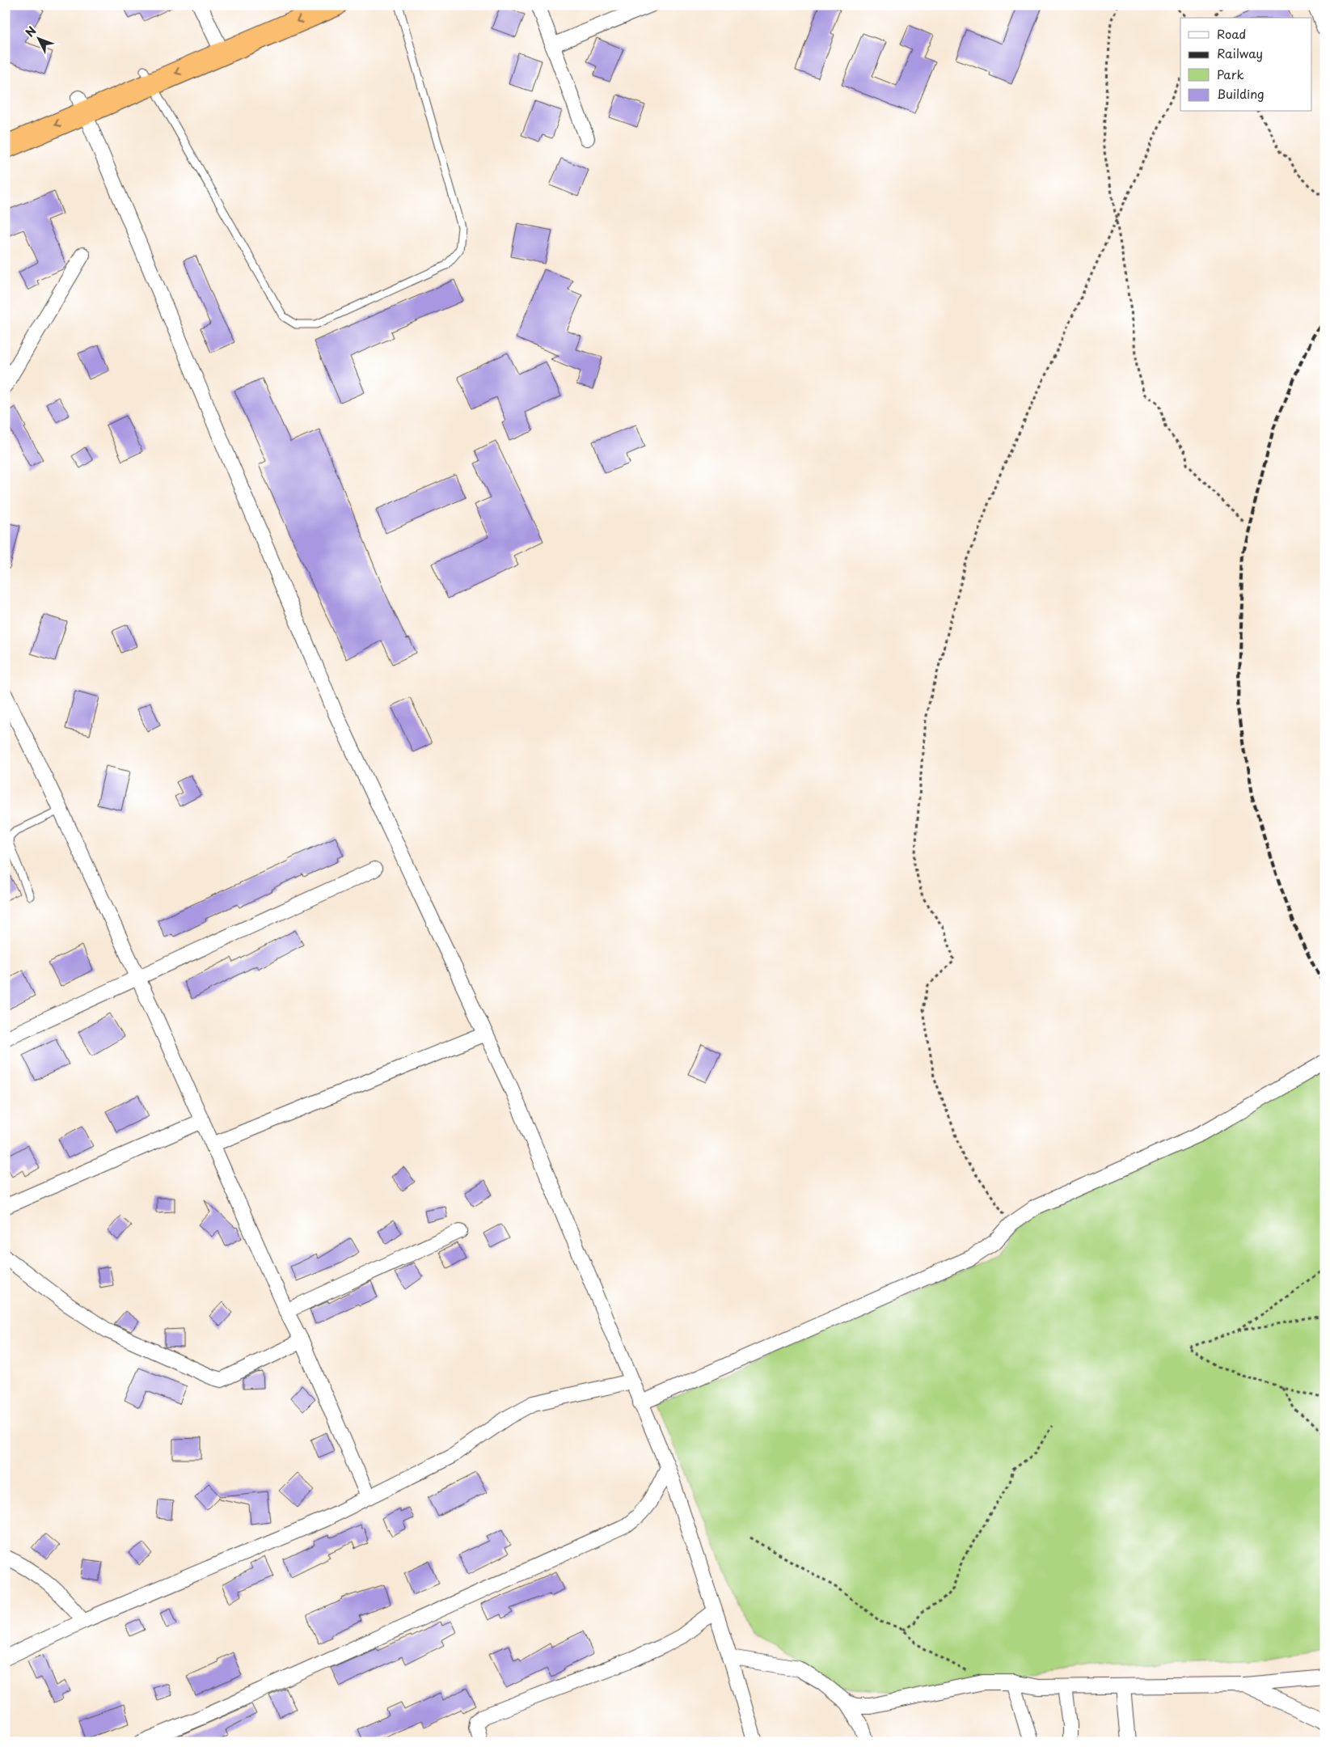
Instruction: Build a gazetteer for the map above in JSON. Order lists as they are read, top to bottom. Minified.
{"legend":["Road","Railway","Park","Building"],"north":"top left"}
